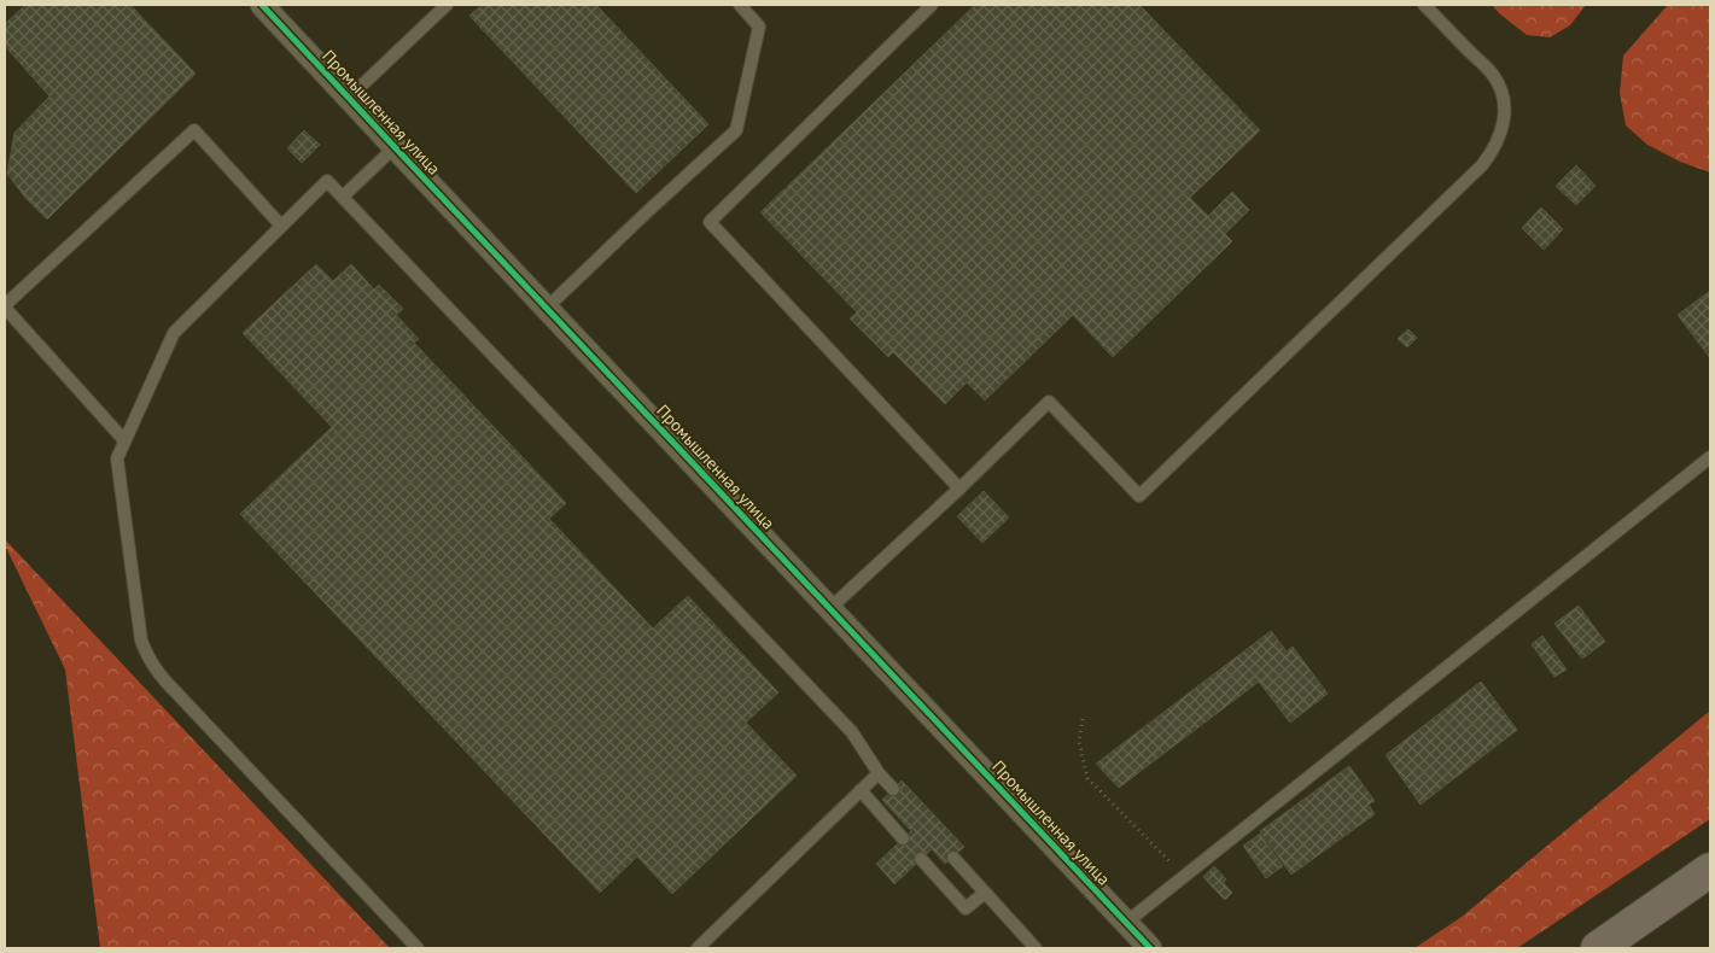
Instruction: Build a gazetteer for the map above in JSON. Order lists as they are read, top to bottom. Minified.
{"streets":{"street":["Промышленная улица"]}}
